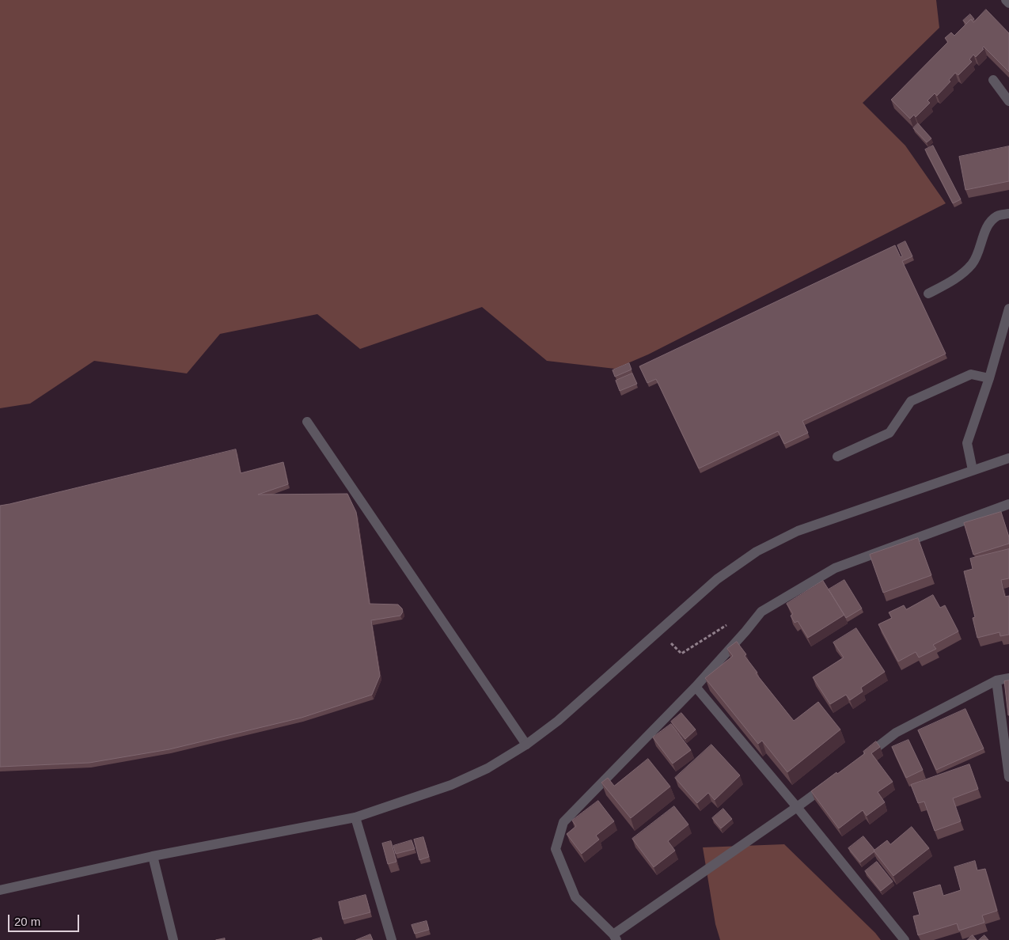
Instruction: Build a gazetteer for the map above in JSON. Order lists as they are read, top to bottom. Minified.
{"scale_bar":"20 m"}
